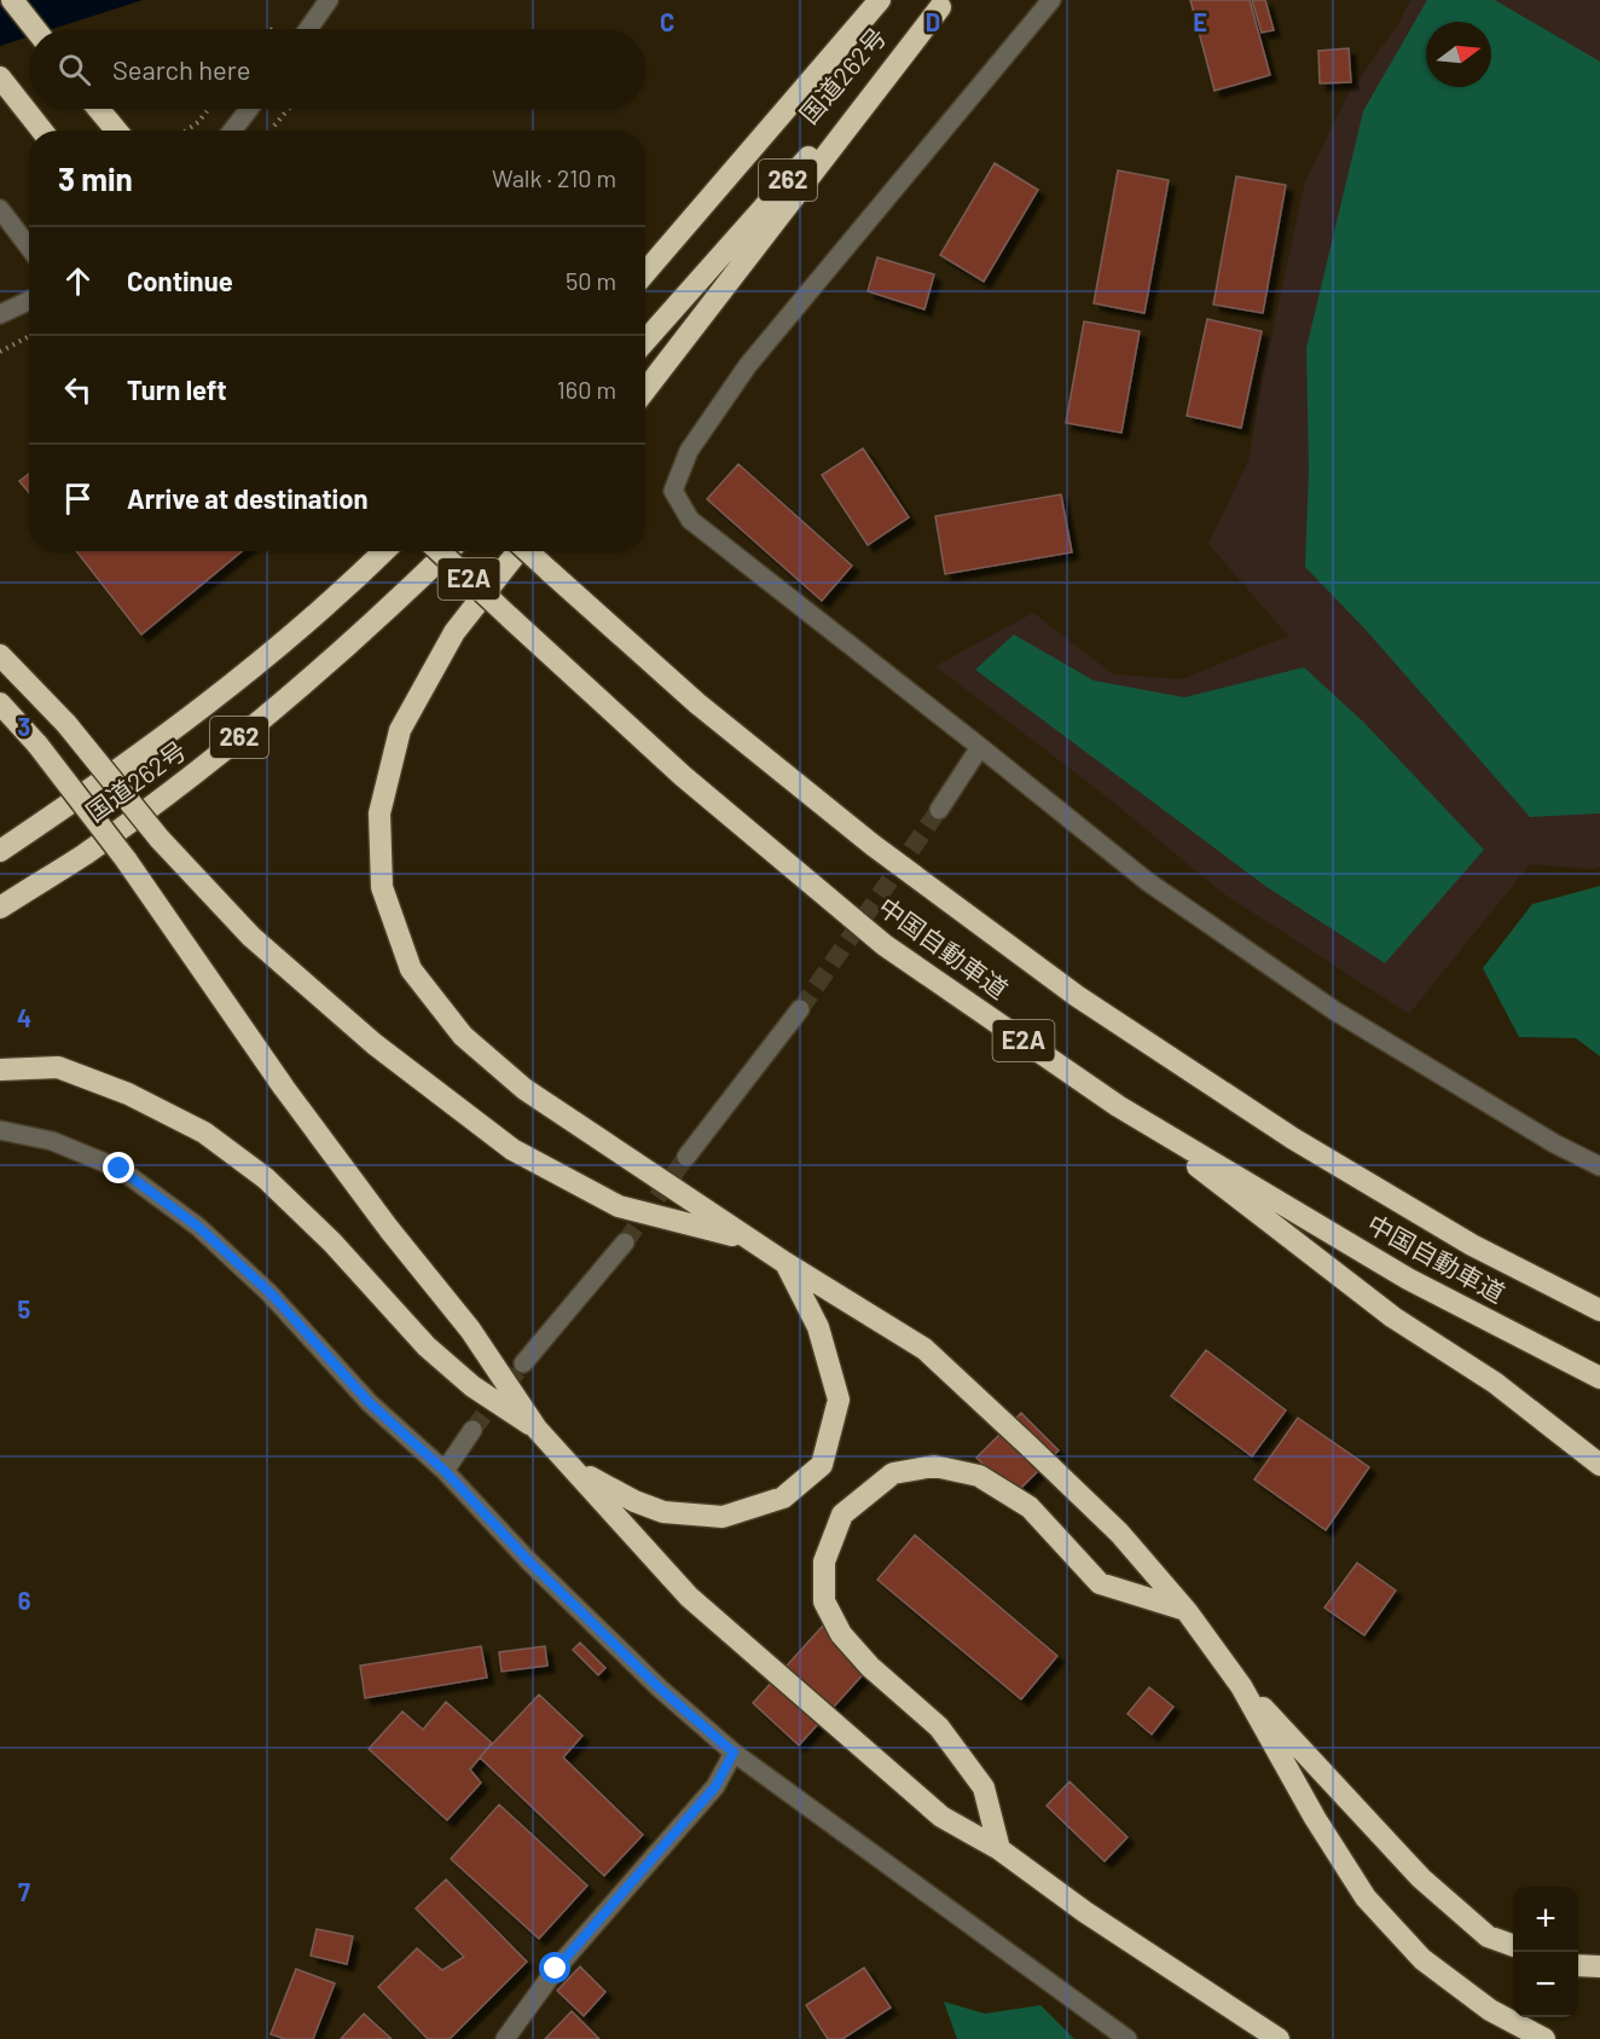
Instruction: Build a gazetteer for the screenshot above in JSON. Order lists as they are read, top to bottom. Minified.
{"streets":{"highway":["国道262号","262","E2A","中国自動車道"]},"north":"right","page":{"search":"Search here","heading":["3 min","Walk · 210 m"],"list":[["Continue","50 m"],["Turn left","160 m"],"Arrive at destination"],"map_buttons":["+","−"]},"grid":{"columns":["C","D","E"],"rows":["3","4","5","6","7"]}}
